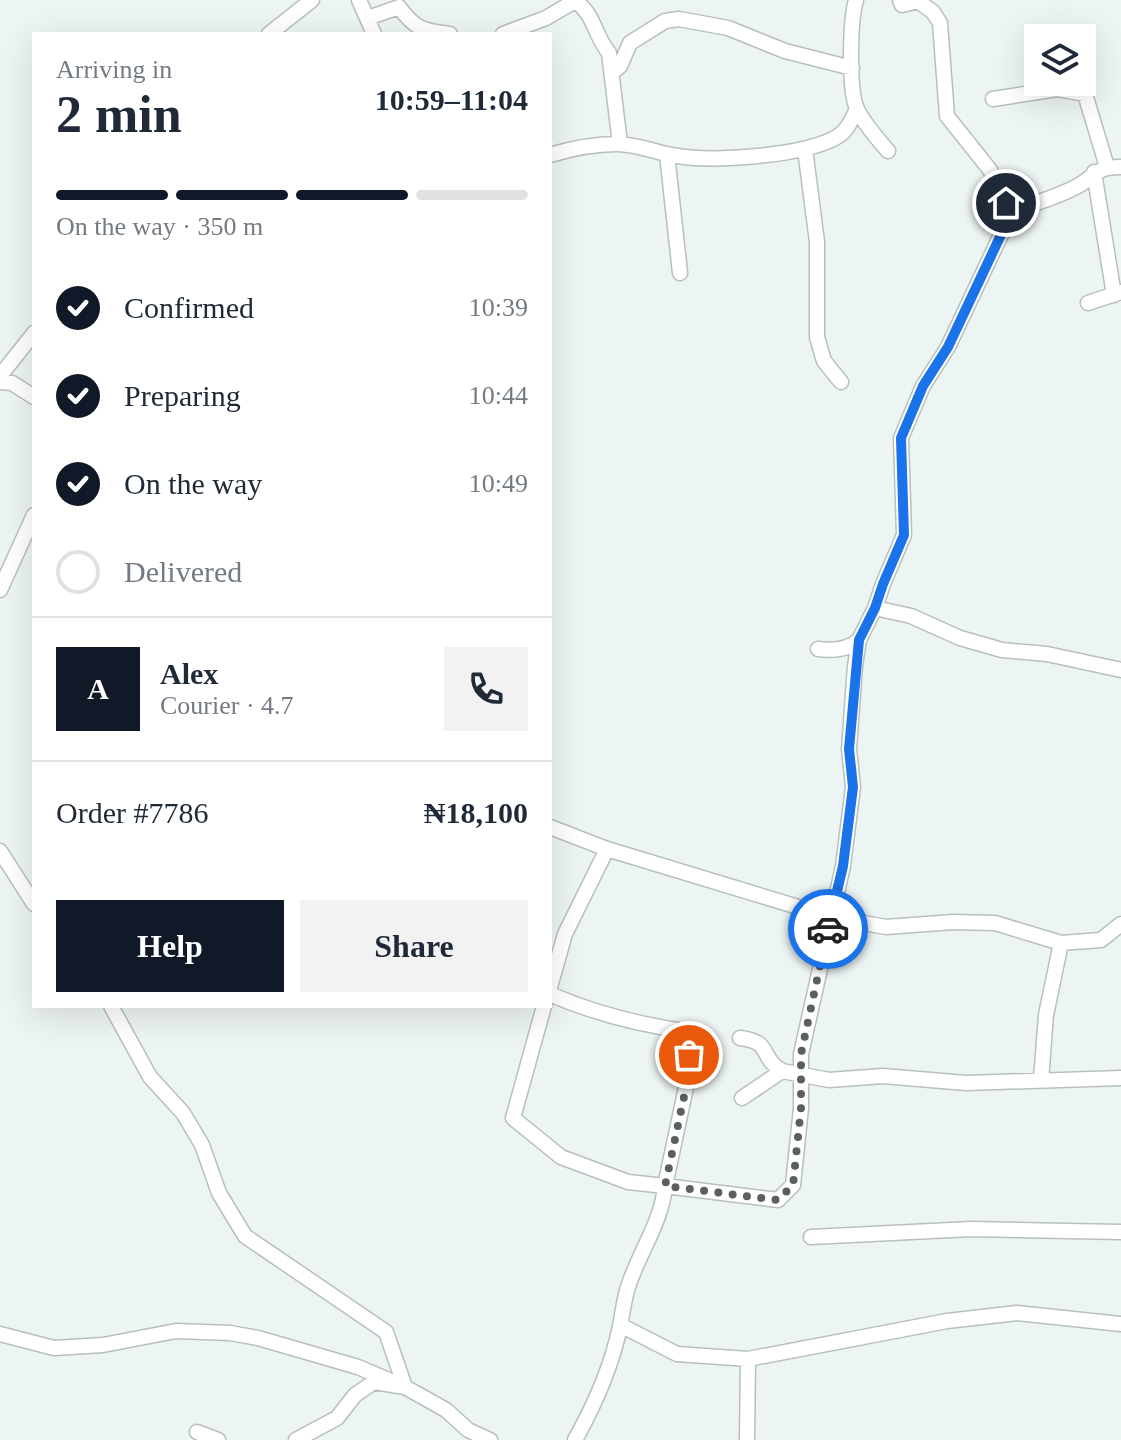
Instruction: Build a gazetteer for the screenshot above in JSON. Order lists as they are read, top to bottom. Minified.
{"page":{"heading":["2 min","Arriving in","10:59–11:04"],"panel":["Alex","Courier · 4.7","Order #7786","₦18,100"],"bar":"On the way · 350 m","list":[["Confirmed","10:39"],["Preparing","10:44"],["On the way","10:49"],"Delivered"],"round":"A","buttons":["Help","Share"]}}
